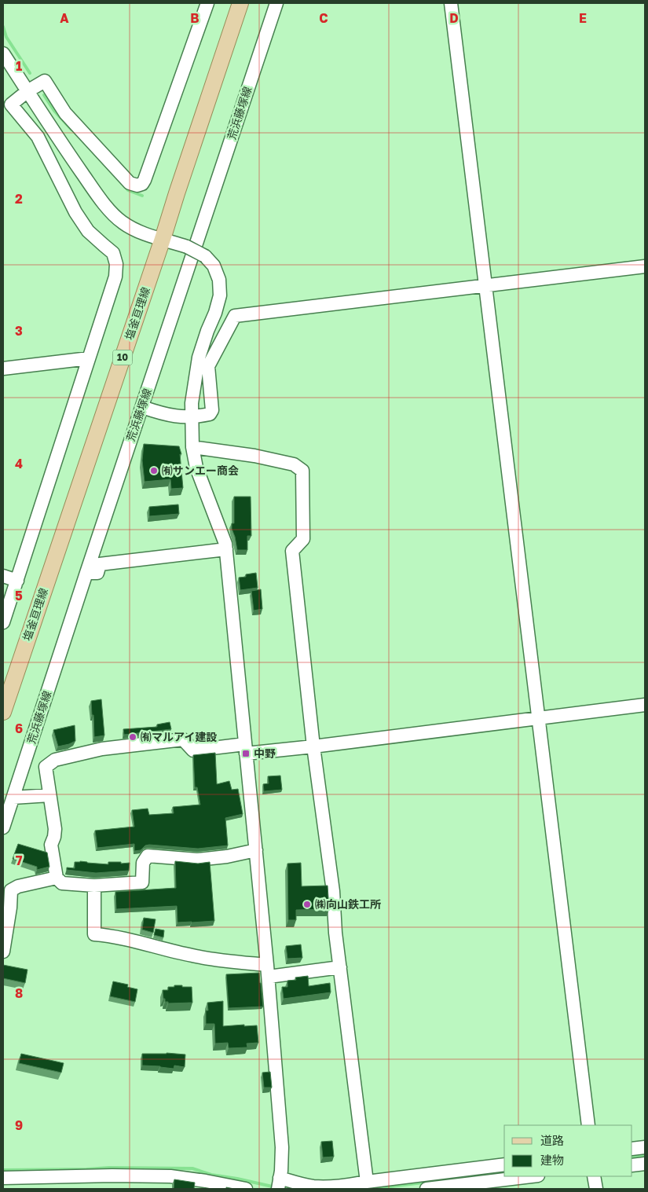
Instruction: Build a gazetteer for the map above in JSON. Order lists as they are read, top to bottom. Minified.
{"streets":{"main road":["塩釜亘理線","10"],"street":["荒浜藤塚線"]},"places":{"other":["㈲サンエー商会","㈲マルアイ建設","㈱向山鉄工所"],"transit":["中野"]},"legend":["道路","建物"],"grid":{"columns":["A","B","C","D","E"],"rows":["1","2","3","4","5","6","7","8","9"]}}
